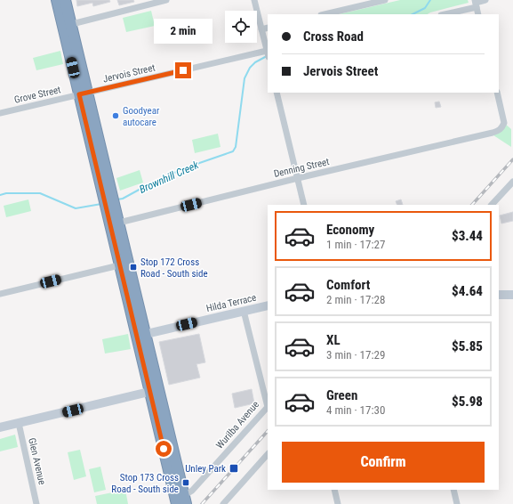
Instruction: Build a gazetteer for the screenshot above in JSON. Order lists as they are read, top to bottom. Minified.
{"streets":{"main road":["Hilda Terrace"],"street":["Jervois Street","Grove Street","Denning Street","Wurilba Avenue","Glen Avenue"]},"crossings":[["Jervois Street","Grove Street"],["Hilda Terrace","Wurilba Avenue"]],"water":["Brownhill Creek"],"places":{"other":["Goodyear autocare"],"transit":["Stop 172 Cross Road - South side","Unley Park","Stop 173 Cross Road - South side"]},"page":{"banner":["Cross Road","Jervois Street"],"bubble":"2 min","list":[{"name":"Economy","note":"1 min · 17:27","value":"$3.44"},{"name":"Comfort","note":"2 min · 17:28","value":"$4.64"},{"name":"XL","note":"3 min · 17:29","value":"$5.85"},{"name":"Green","note":"4 min · 17:30","value":"$5.98"}],"buttons":"Confirm"}}
